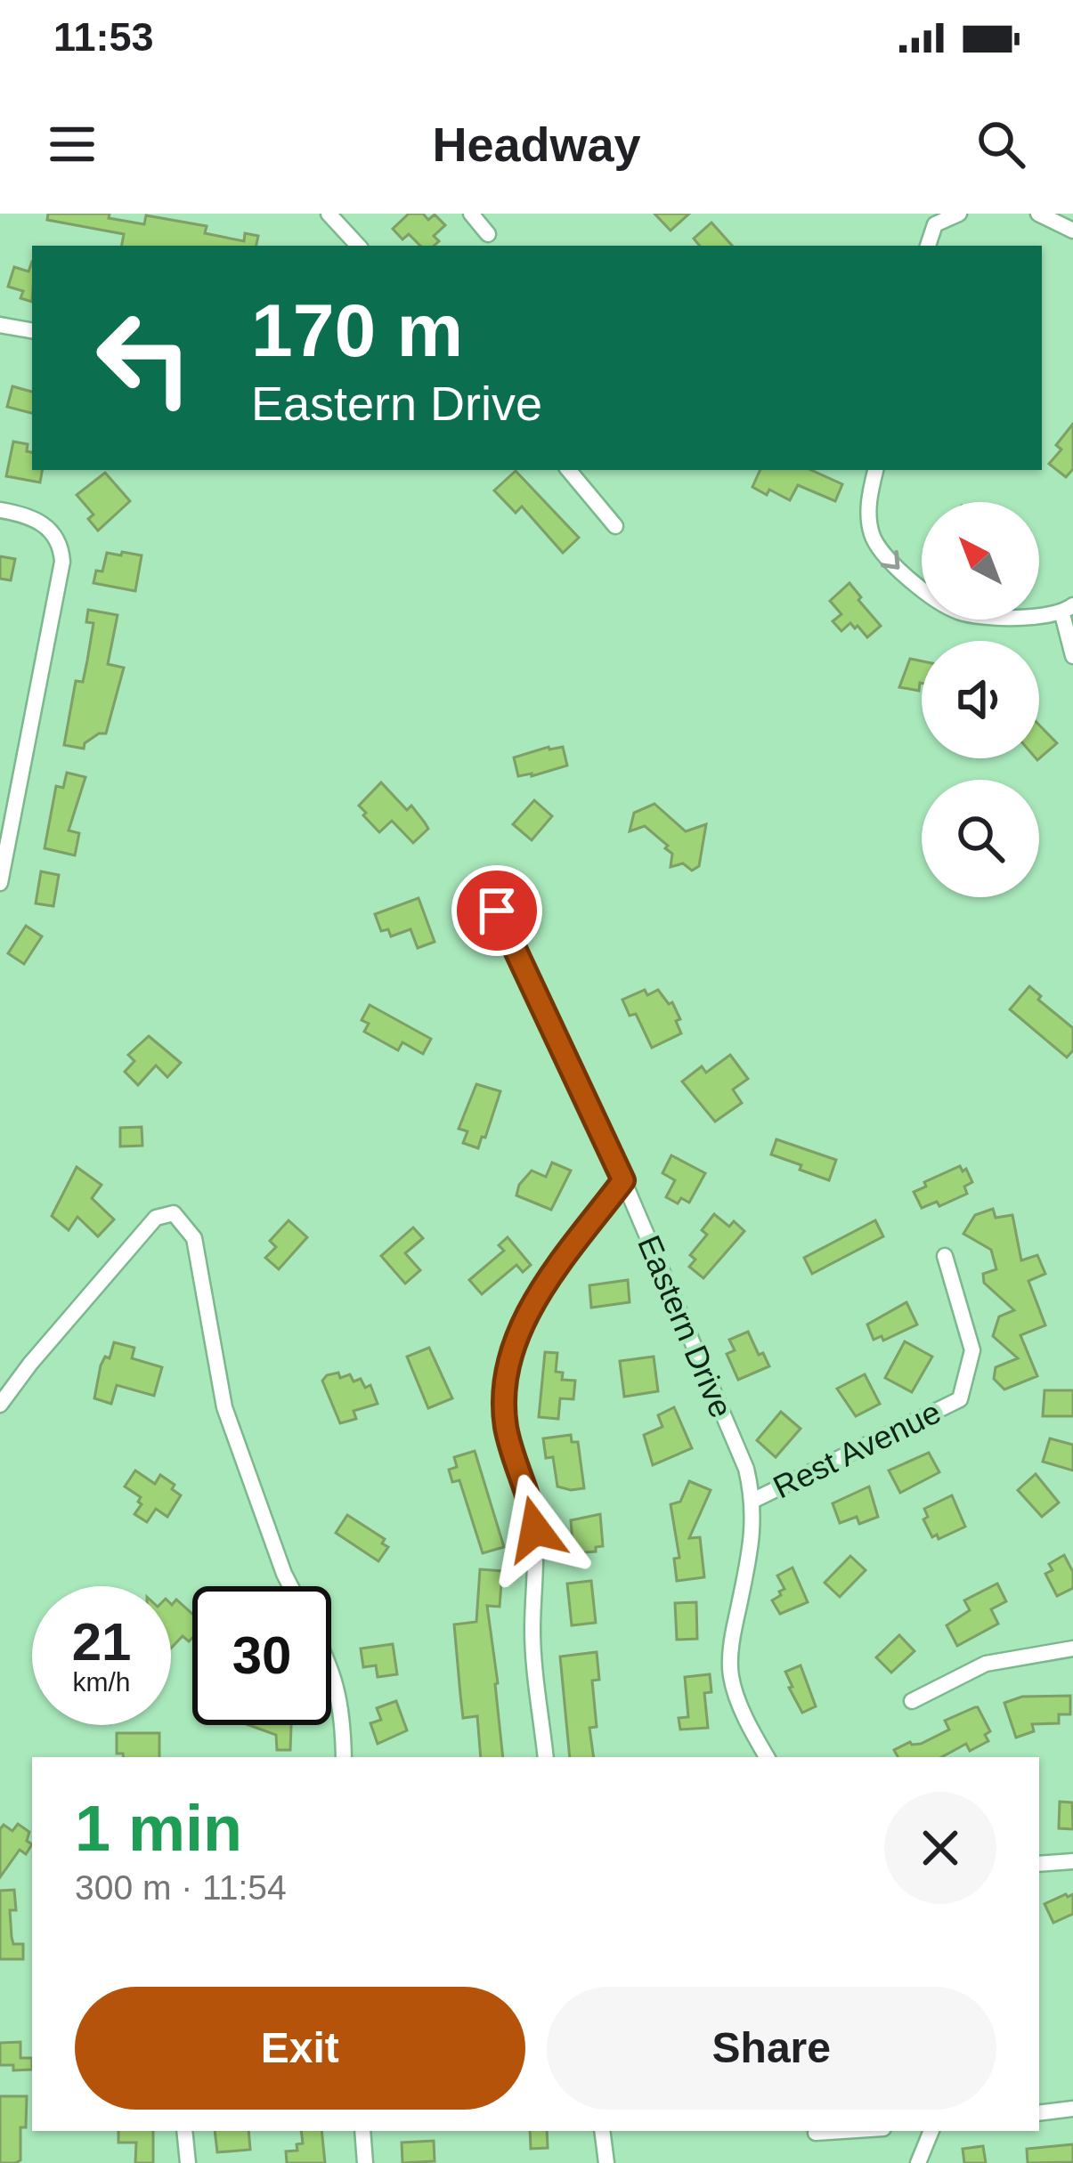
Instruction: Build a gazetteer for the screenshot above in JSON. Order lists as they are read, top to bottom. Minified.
{"streets":{"street":["Eastern Drive","Rest Avenue"]},"crossings":[["Eastern Drive","Rest Avenue"]],"north":"top left","page":{"status":"11:53","header":"Headway","turn":["170 m","Eastern Drive"],"speed":"21 km/h","limit":"30","heading":["1 min","300 m · 11:54"],"buttons":["Exit","Share"]}}
